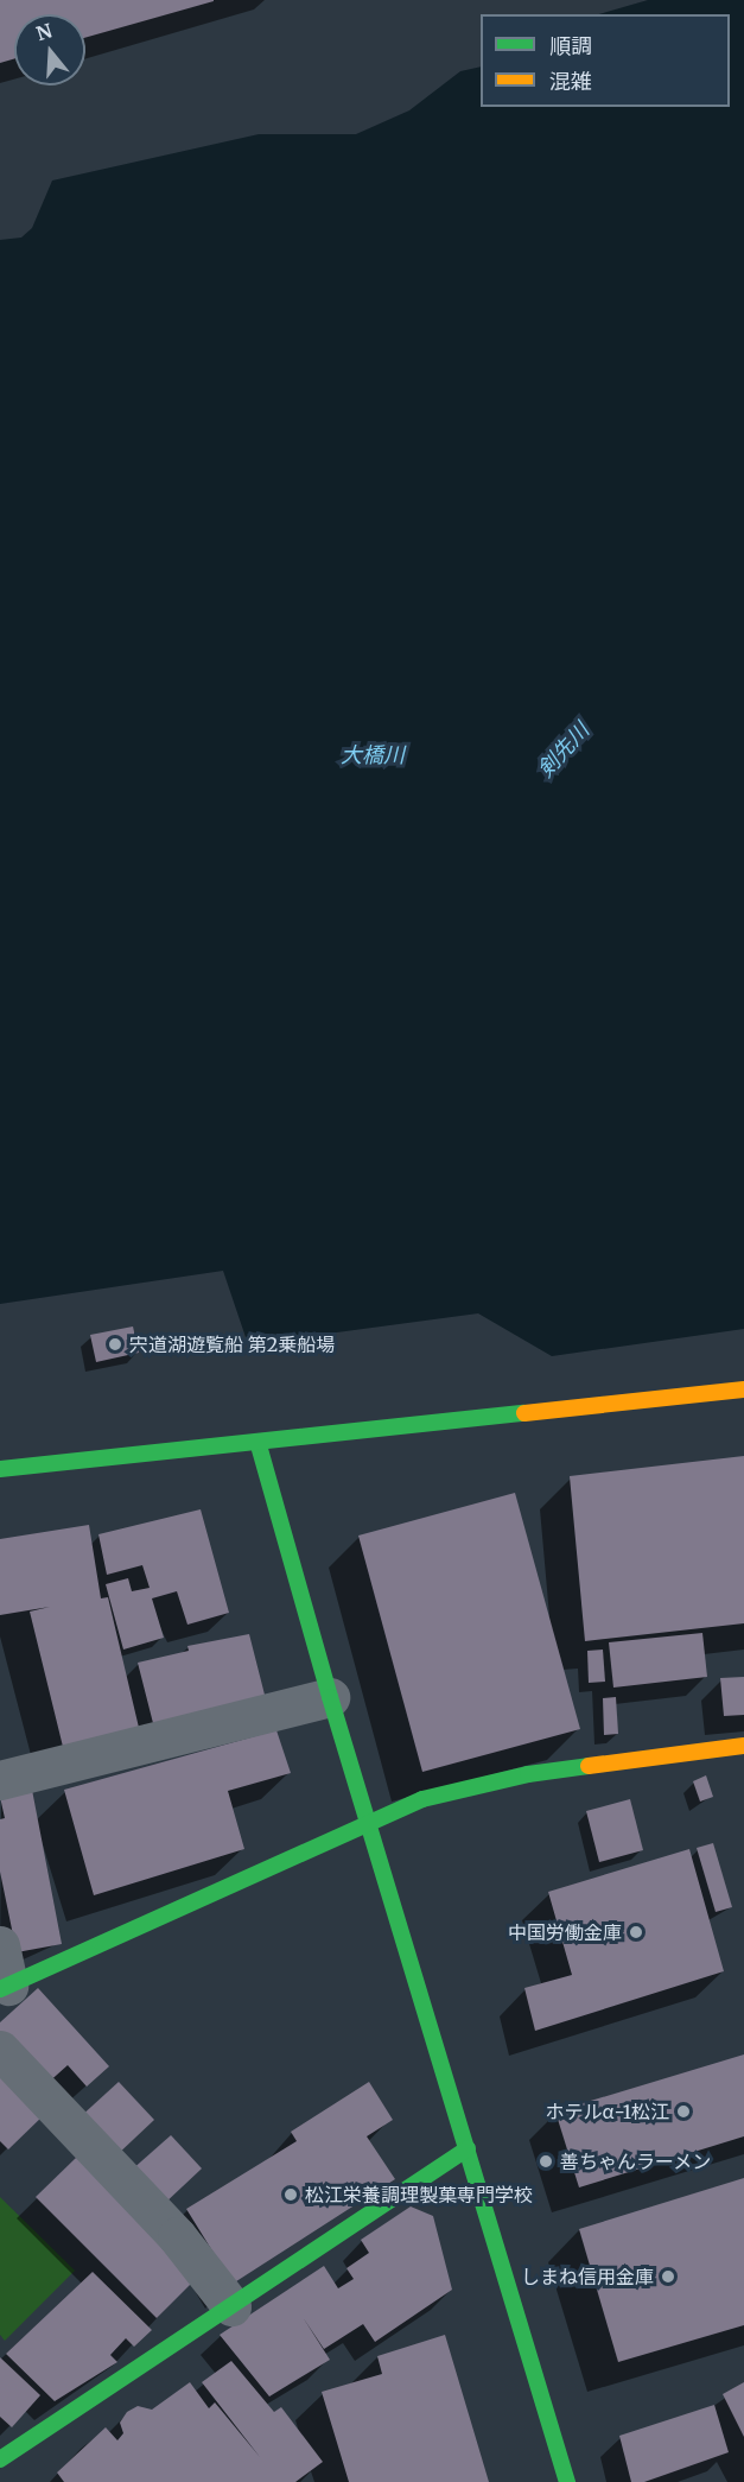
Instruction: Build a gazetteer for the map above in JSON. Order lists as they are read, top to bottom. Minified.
{"water":["剣先川","大橋川"],"places":["宍道湖遊覧船 第2乗船場","中国労働金庫","ホテルα-1松江","善ちゃんラーメン","松江栄養調理製菓専門学校","しまね信用金庫"],"legend":["順調","混雑"],"north":"top"}
